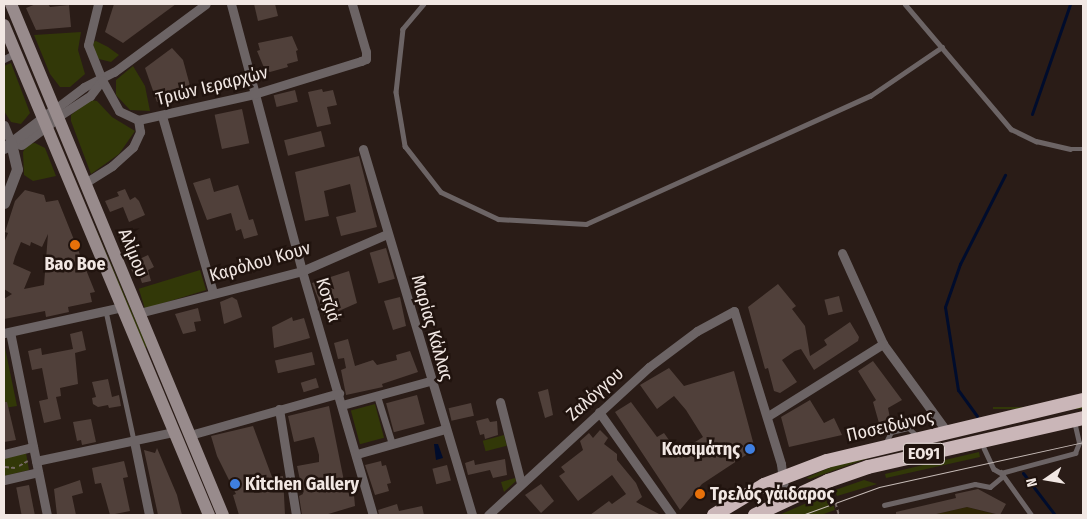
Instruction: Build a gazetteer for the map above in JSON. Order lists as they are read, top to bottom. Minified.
{"streets":{"highway":["Ποσειδώνος","ΕΟ91"],"main road":["Αλίμου"],"street":["Τριών Ιεραρχών","Καρόλου Κουν","Κοτζιά","Μαρίας Κάλλας","Ζαλόγγου"]},"crossings":[["Τριών Ιεραρχών","Κοτζιά"],["Αλίμου","Καρόλου Κουν"],["Καρόλου Κουν","Κοτζιά"],["Καρόλου Κουν","Μαρίας Κάλλας"]],"places":["Bao Boe","Κασιμάτης","Kitchen Gallery","Τρελός γάιδαρος"],"north":"left"}
